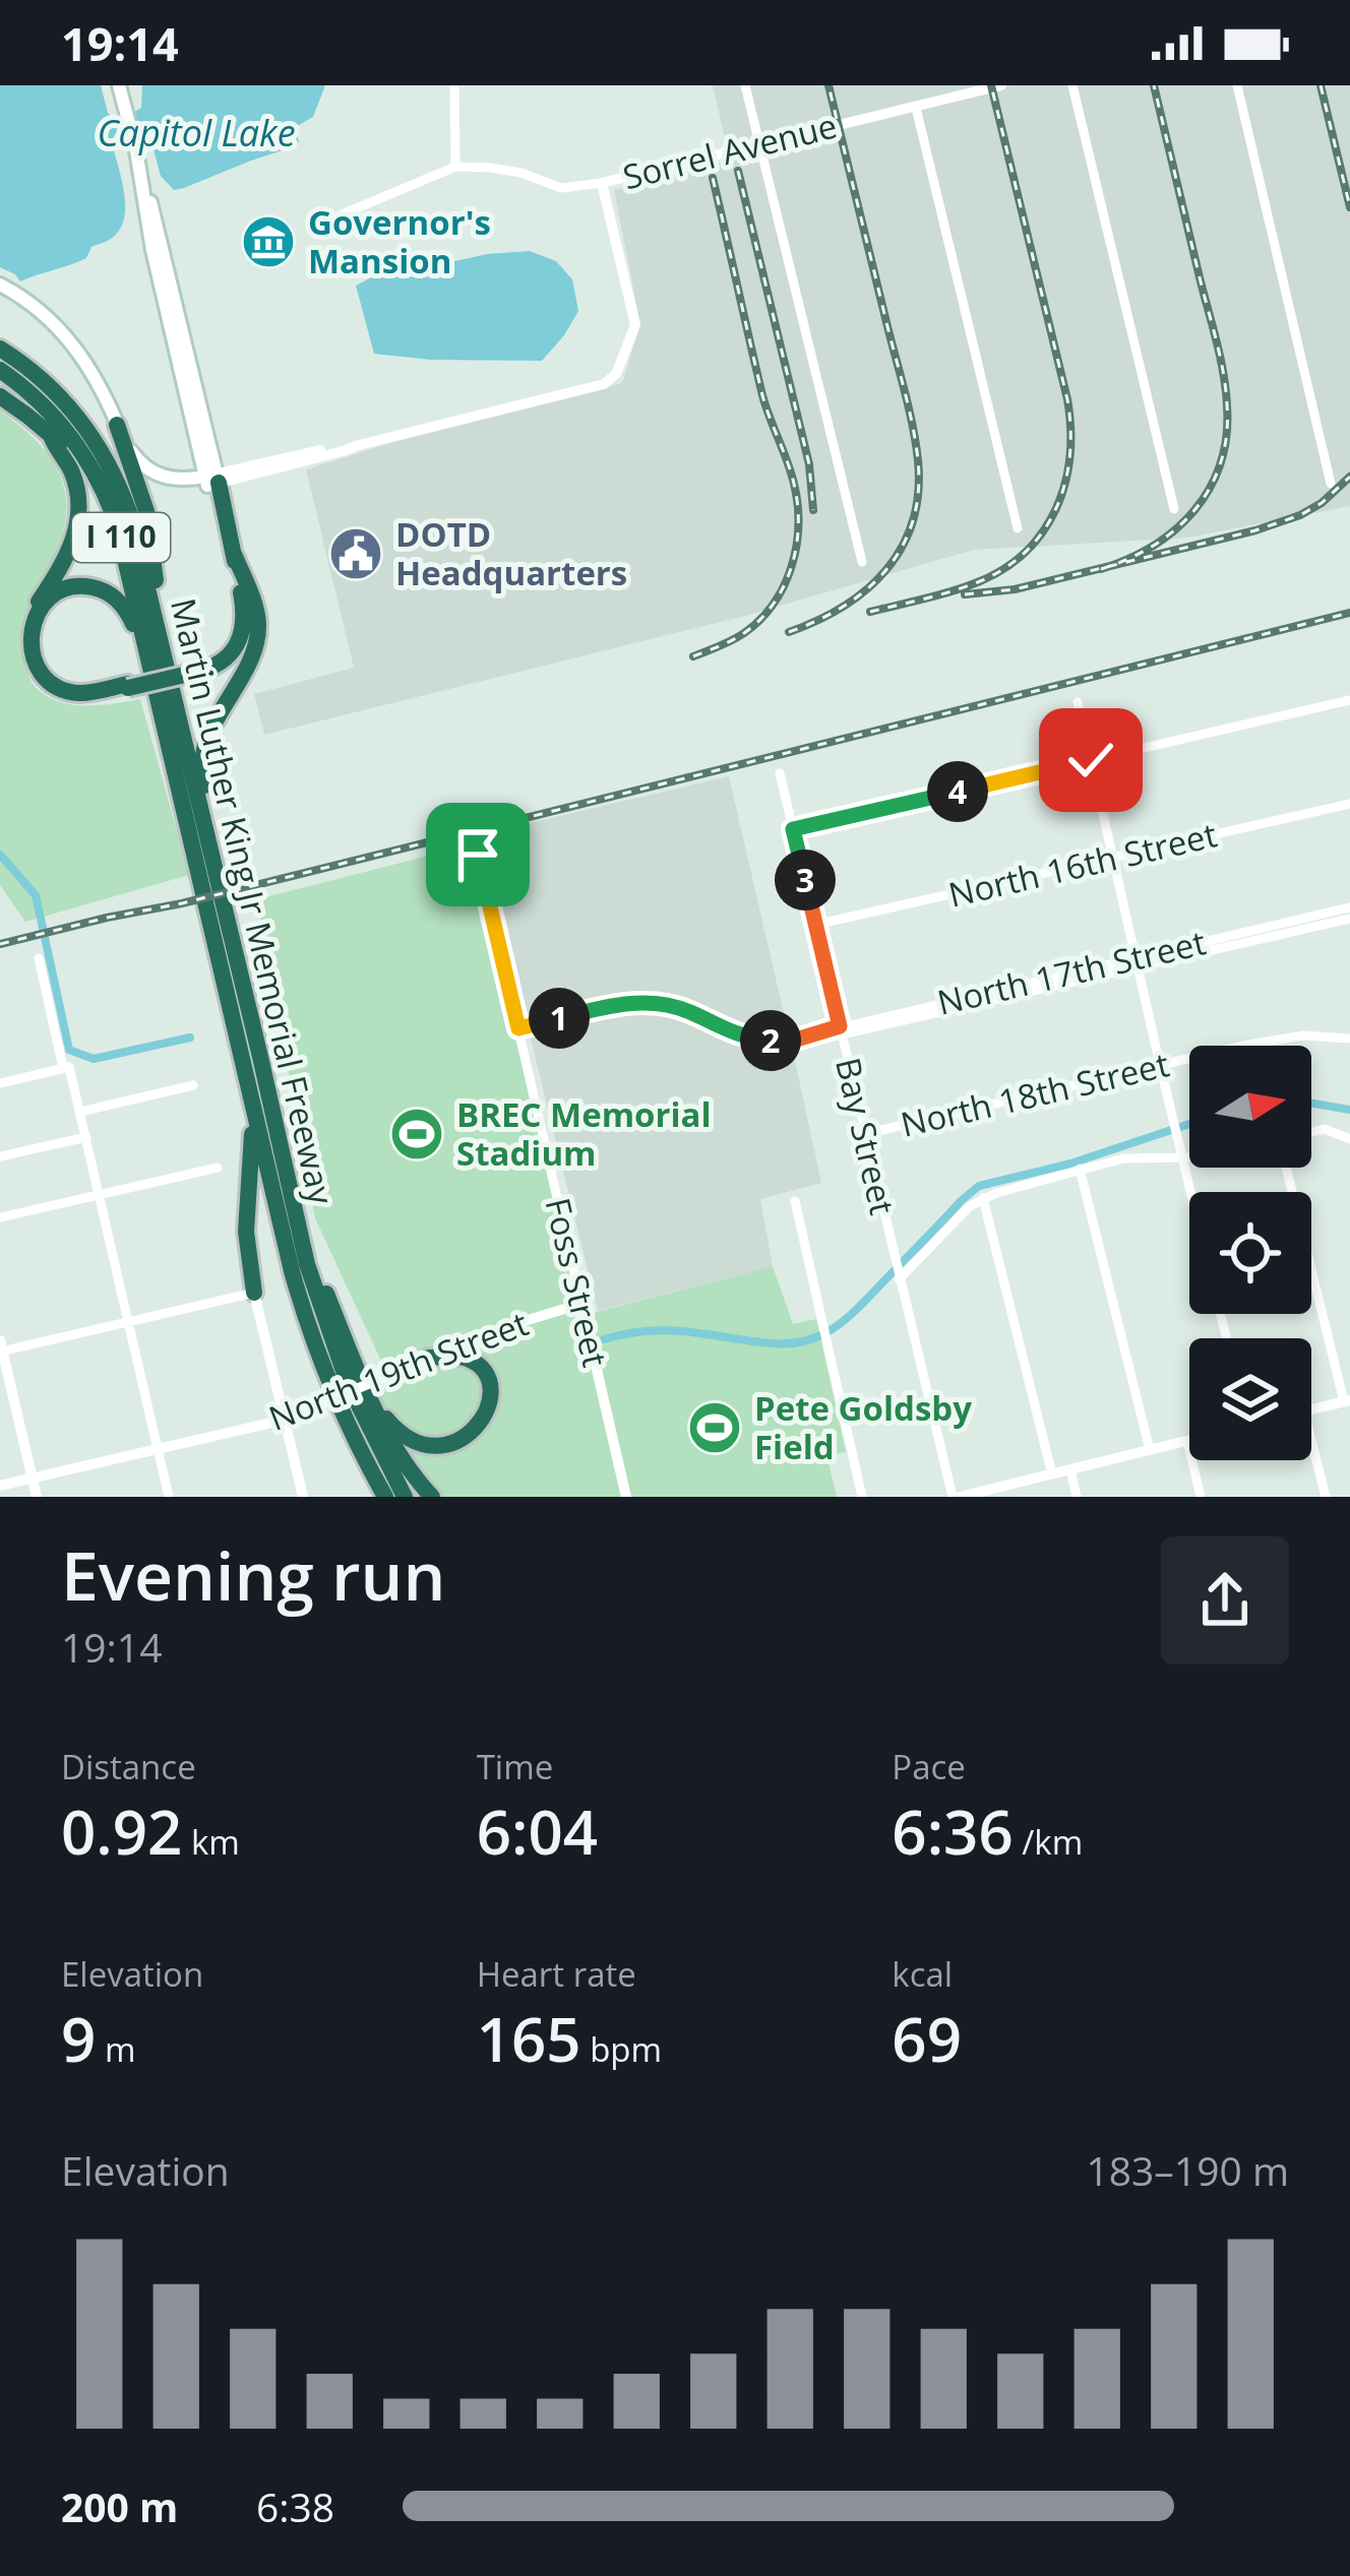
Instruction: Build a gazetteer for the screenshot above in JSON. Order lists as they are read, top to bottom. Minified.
{"streets":{"highway":["I 110","Martin Luther King Jr Memorial Freeway"],"street":["Sorrel Avenue","North 16th Street","North 17th Street","North 18th Street","Bay Street","Foss Street","North 19th Street"]},"crossings":[["North 16th Street","Bay Street"],["North 17th Street","Bay Street"],["North 17th Street","Foss Street"],["North 18th Street","Bay Street"],["Foss Street","North 19th Street"]],"water":["Capitol Lake"],"places":{"museum":["Governor's Mansion"],"public building":["DOTD Headquarters"],"sports":["BREC Memorial Stadium","Pete Goldsby Field"]},"north":"right","page":{"status":"19:14","pins":["4","3","1","2"],"heading":["Evening run","19:14"],"stats":[["Distance","0.92 km"],["Time","6:04"],["Pace","6:36 /km"],["Elevation","9 m"],["Heart rate","165 bpm"],["kcal","69"]],"chart":["Elevation","183–190 m"],"list":[{"name":"200 m","note":"6:38"}]}}
